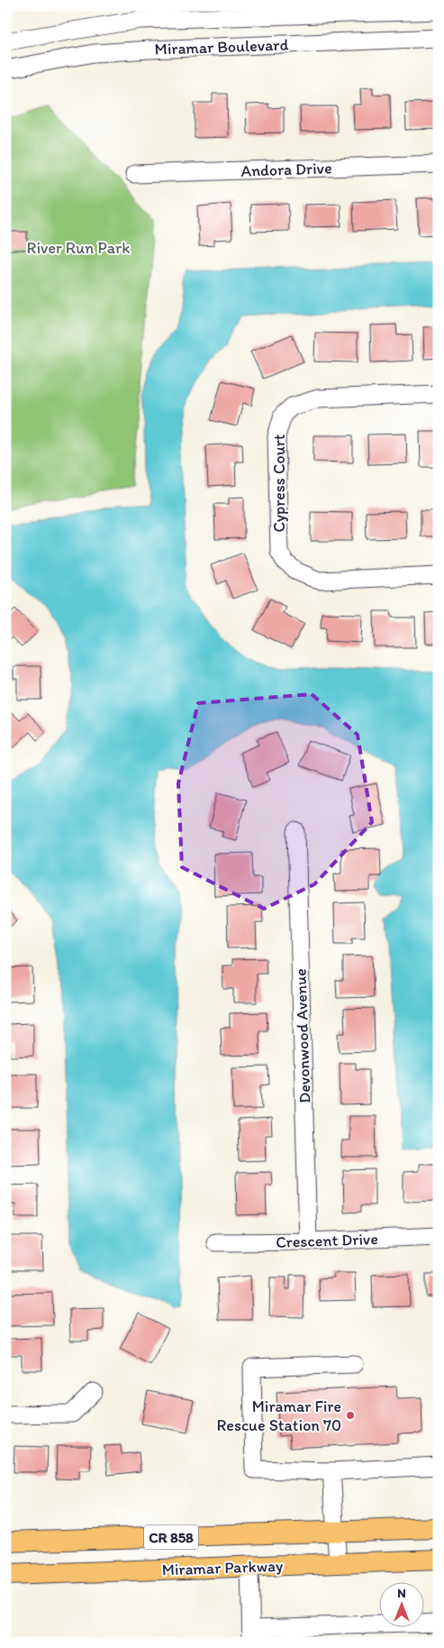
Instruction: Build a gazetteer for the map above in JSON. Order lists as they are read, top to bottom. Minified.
{"streets":{"main road":["CR 858","Miramar Parkway"],"street":["Miramar Boulevard","Andora Drive","Cypress Court","Devonwood Avenue","Crescent Drive"]},"crossings":[["Devonwood Avenue","Crescent Drive"]],"parks":["River Run Park"],"places":["Miramar Fire Rescue Station 70"],"north":"top"}
